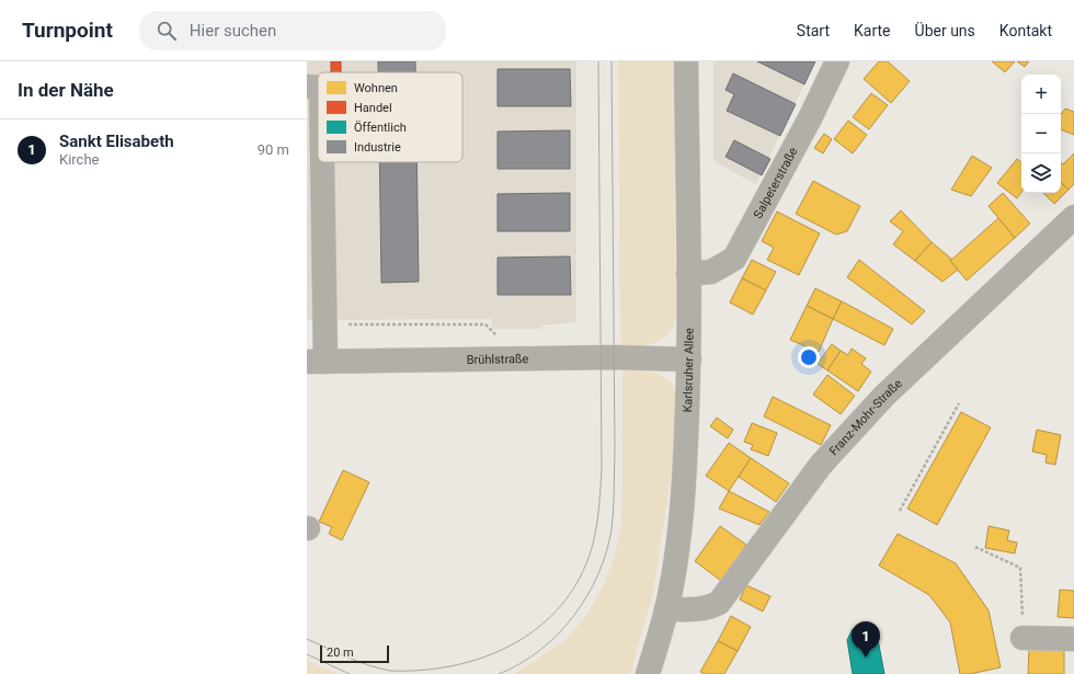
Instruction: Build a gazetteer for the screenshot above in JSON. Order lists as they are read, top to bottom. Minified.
{"streets":{"street":["Salpeterstraße","Brühlstraße","Karlsruher Allee","Franz-Mohr-Straße"]},"crossings":[["Salpeterstraße","Karlsruher Allee"],["Brühlstraße","Karlsruher Allee"],["Karlsruher Allee","Franz-Mohr-Straße"]],"legend":["Wohnen","Handel","Öffentlich","Industrie"],"scale_bar":"20 m","page":{"header":"Turnpoint","search":"Hier suchen","nav":["Start","Karte","Über uns","Kontakt"],"heading":"In der Nähe","map_buttons":["+","−"],"list":[{"mark":"1","name":"Sankt Elisabeth","note":"Kirche","value":"90 m"}],"pins":"1","scale":"20 m"}}
